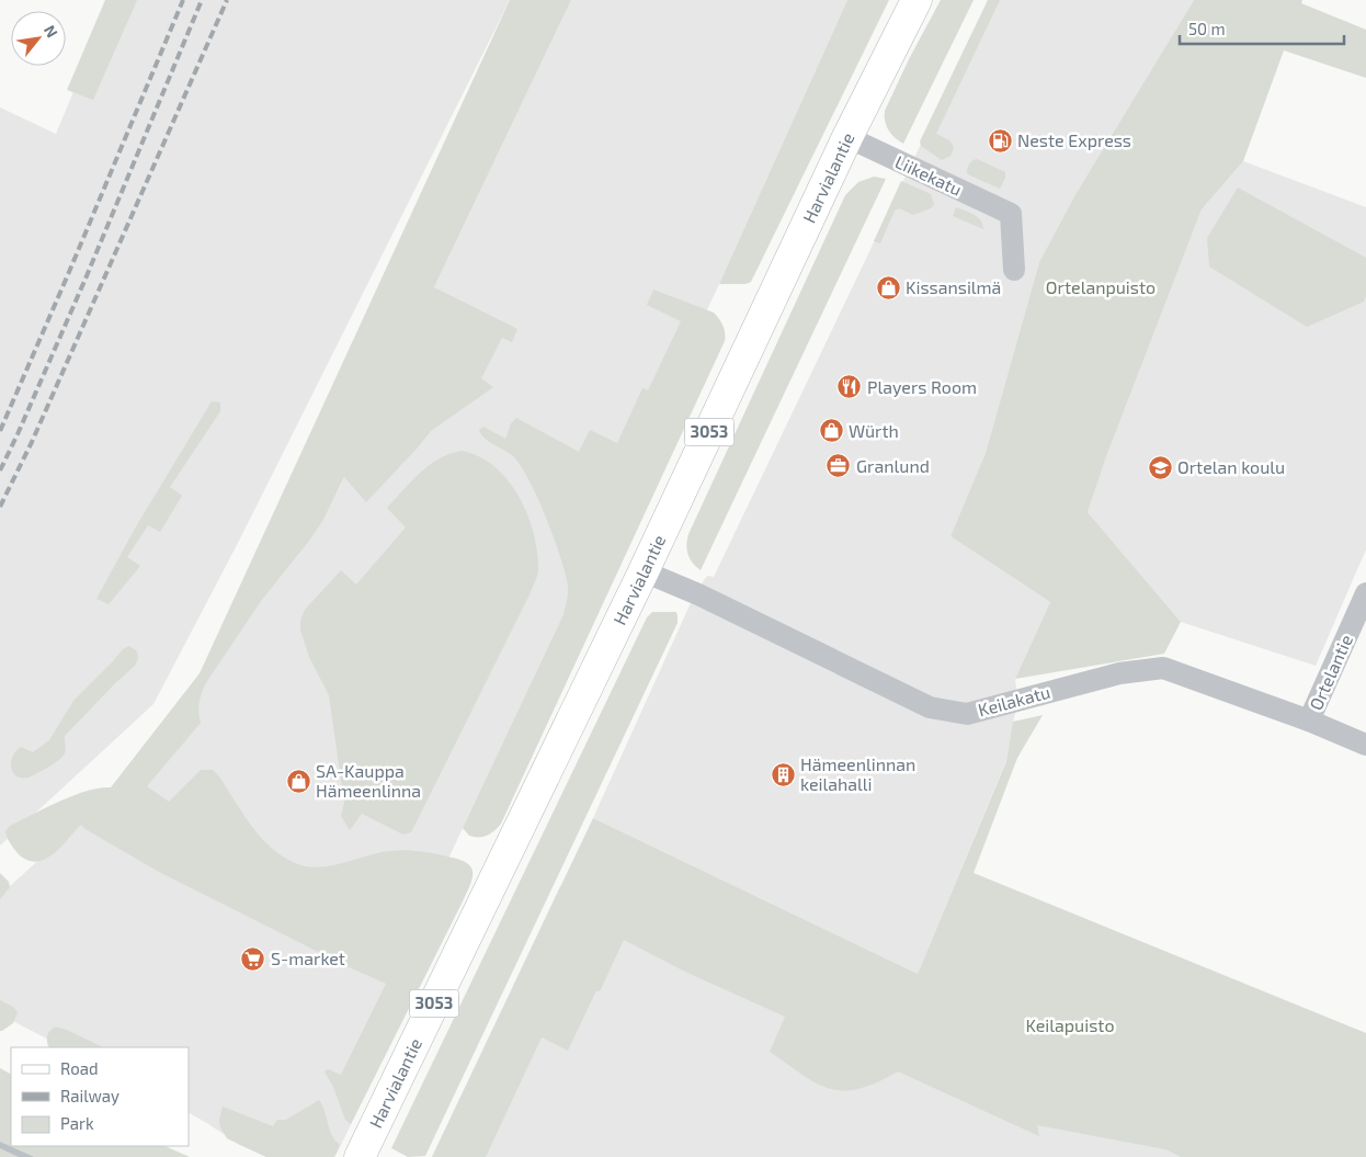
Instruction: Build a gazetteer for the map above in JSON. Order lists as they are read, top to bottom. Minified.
{"streets":{"main road":["Harvialantie","3053"],"street":["Liikekatu","Ortelantie","Keilakatu"]},"crossings":[["Liikekatu","Harvialantie"],["Harvialantie","Keilakatu"],["Ortelantie","Keilakatu"]],"parks":["Ortelanpuisto","Keilapuisto"],"places":{"fuel station":["Neste Express"],"shop":["Kissansilmä","Würth","SA-Kauppa Hämeenlinna"],"restaurant":["Players Room"],"office":["Granlund"],"school or university":["Ortelan koulu"],"building":["Hämeenlinnan keilahalli"],"supermarket":["S-market"]},"legend":["Road","Railway","Park"],"scale_bar":"50 m","north":"top right"}
